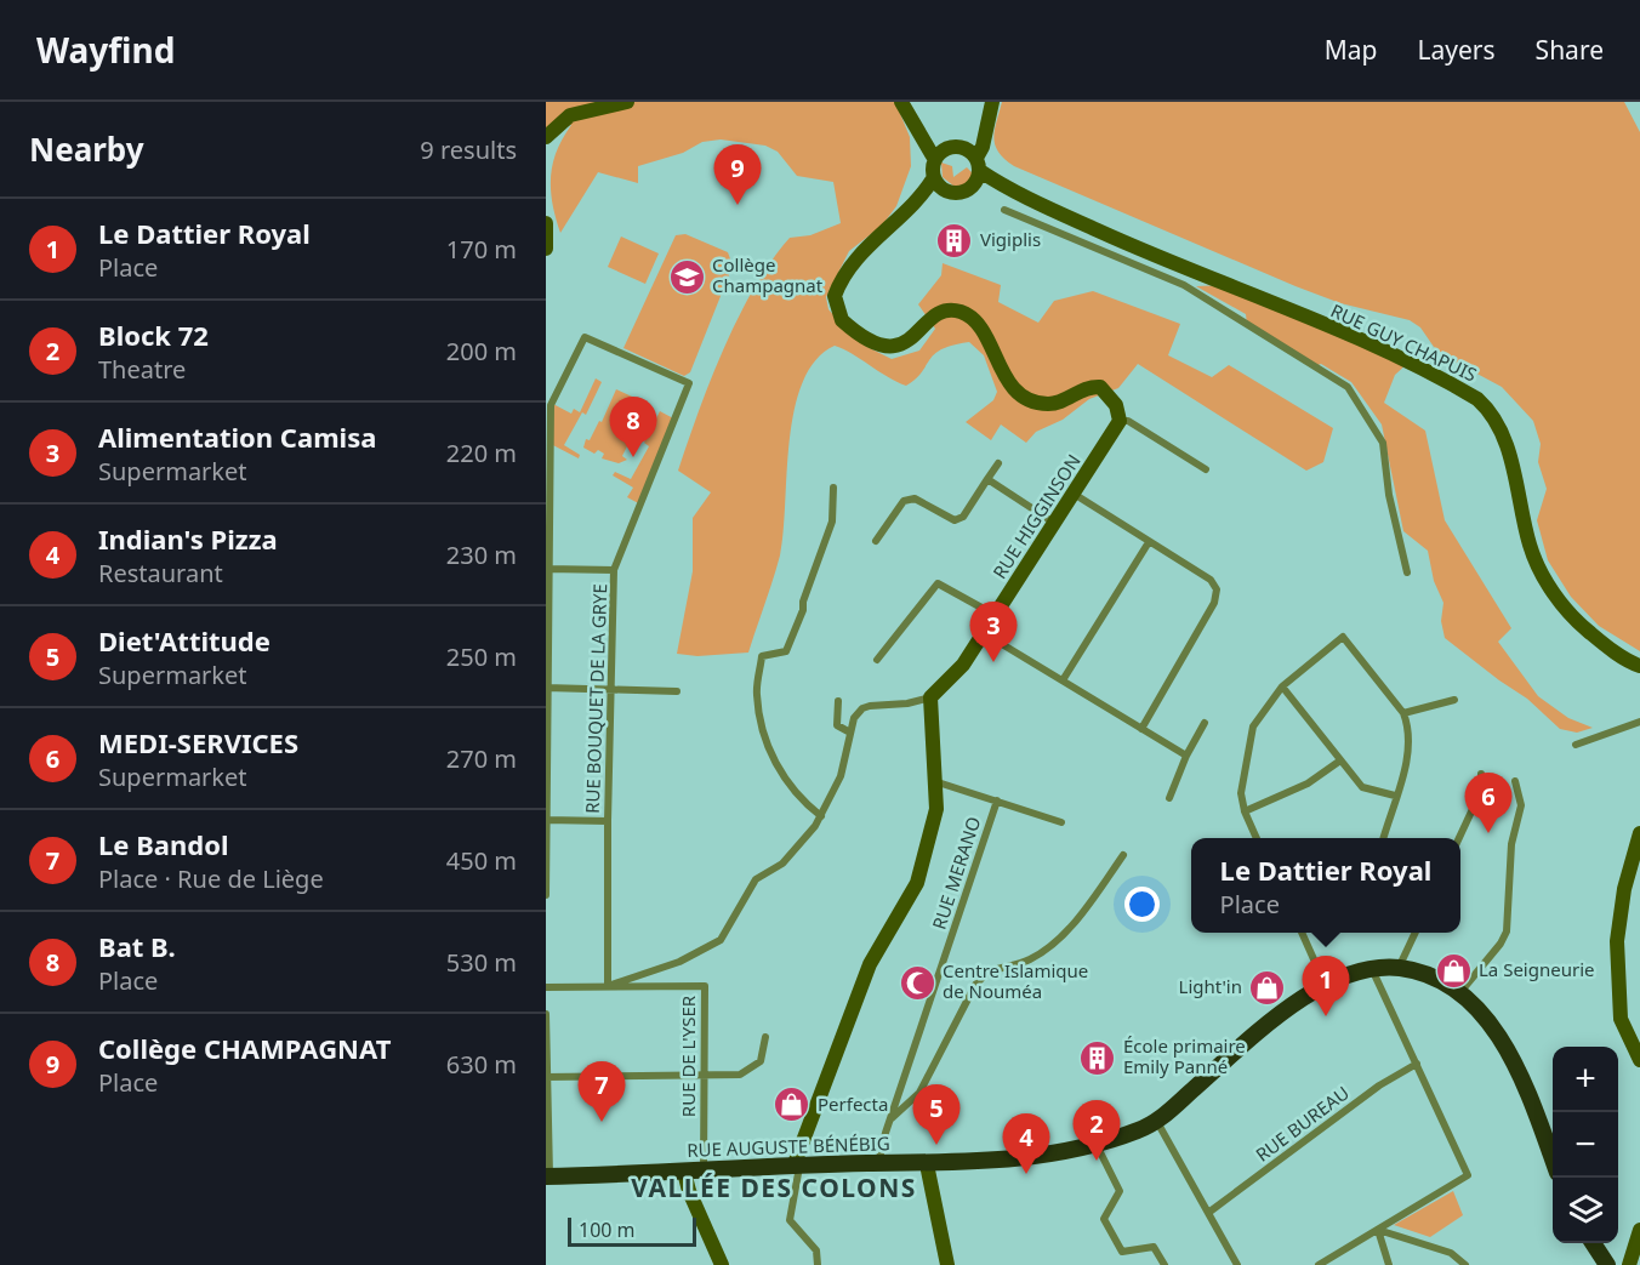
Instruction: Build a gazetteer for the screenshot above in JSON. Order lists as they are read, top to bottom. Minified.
{"streets":{"main road":["RUE AUGUSTE BÉNÉBIG"],"street":["RUE GUY CHAPUIS","RUE HIGGINSON","RUE BOUQUET DE LA GRYE","RUE MERANO","RUE DE L'YSER","RUE BUREAU"]},"crossings":[["RUE BOUQUET DE LA GRYE","RUE DE L'YSER"],["RUE MERANO","RUE AUGUSTE BÉNÉBIG"],["RUE DE L'YSER","RUE AUGUSTE BÉNÉBIG"]],"districts":["VALLÉE DES COLONS"],"places":{"building":["Vigiplis","École primaire Emily Panné"],"school or university":["Collège Champagnat"],"shop":["La Seigneurie","Light'in","Perfecta"],"mosque":["Centre Islamique de Nouméa"]},"scale_bar":"100 m","page":{"header":"Wayfind","nav":["Map","Layers","Share"],"heading":["Nearby","9 results"],"pins":["9","8","3","6","1","7","5","2","4"],"list":[{"mark":"1","name":"Le Dattier Royal","note":"Place","value":"170 m"},{"mark":"2","name":"Block 72","note":"Theatre","value":"200 m"},{"mark":"3","name":"Alimentation Camisa","note":"Supermarket","value":"220 m"},{"mark":"4","name":"Indian's Pizza","note":"Restaurant","value":"230 m"},{"mark":"5","name":"Diet'Attitude","note":"Supermarket","value":"250 m"},{"mark":"6","name":"MEDI-SERVICES","note":"Supermarket","value":"270 m"},{"mark":"7","name":"Le Bandol","note":"Place · Rue de Liège","value":"450 m"},{"mark":"8","name":"Bat B.","note":"Place","value":"530 m"},{"mark":"9","name":"Collège CHAMPAGNAT","note":"Place","value":"630 m"}],"popup":["Le Dattier Royal","Place"],"map_buttons":["+","−"],"scale":"100 m"}}
